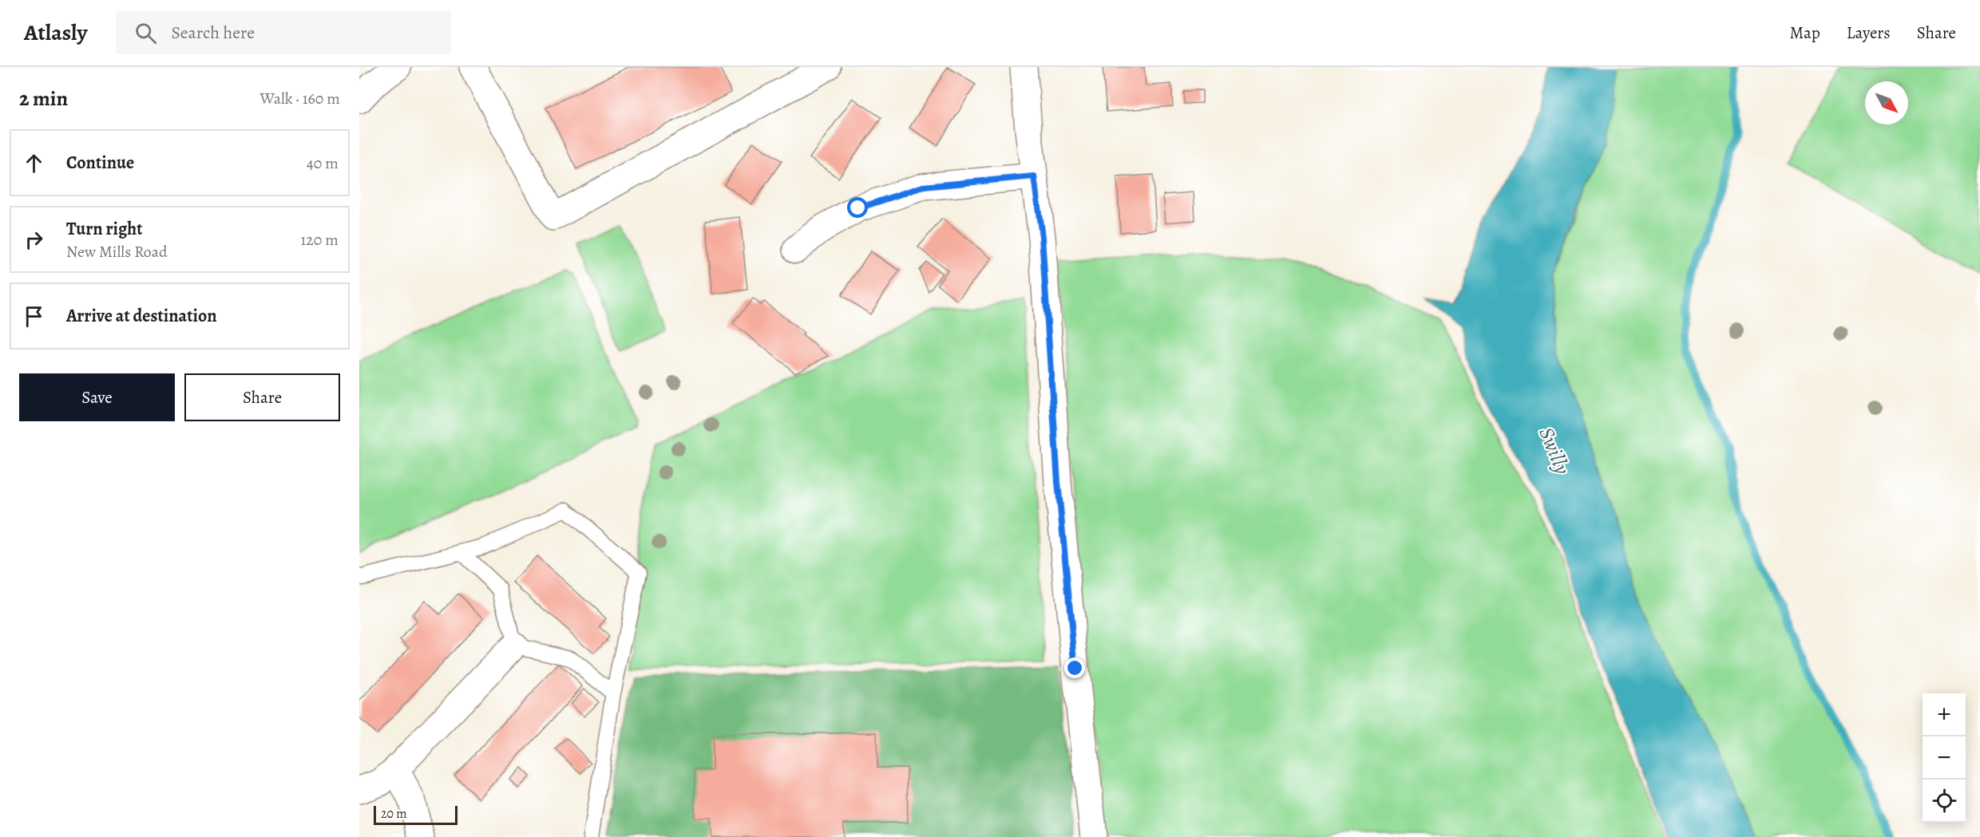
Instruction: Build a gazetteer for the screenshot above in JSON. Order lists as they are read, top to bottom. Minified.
{"water":["Swilly"],"scale_bar":"20 m","north":"bottom right","page":{"header":"Atlasly","search":"Search here","nav":["Map","Layers","Share"],"heading":["2 min","Walk · 160 m"],"list":[["Continue","40 m"],["Turn right","New Mills Road","120 m"],"Arrive at destination"],"buttons":["Save","Share"],"map_buttons":["+","−"],"scale":"20 m"}}
